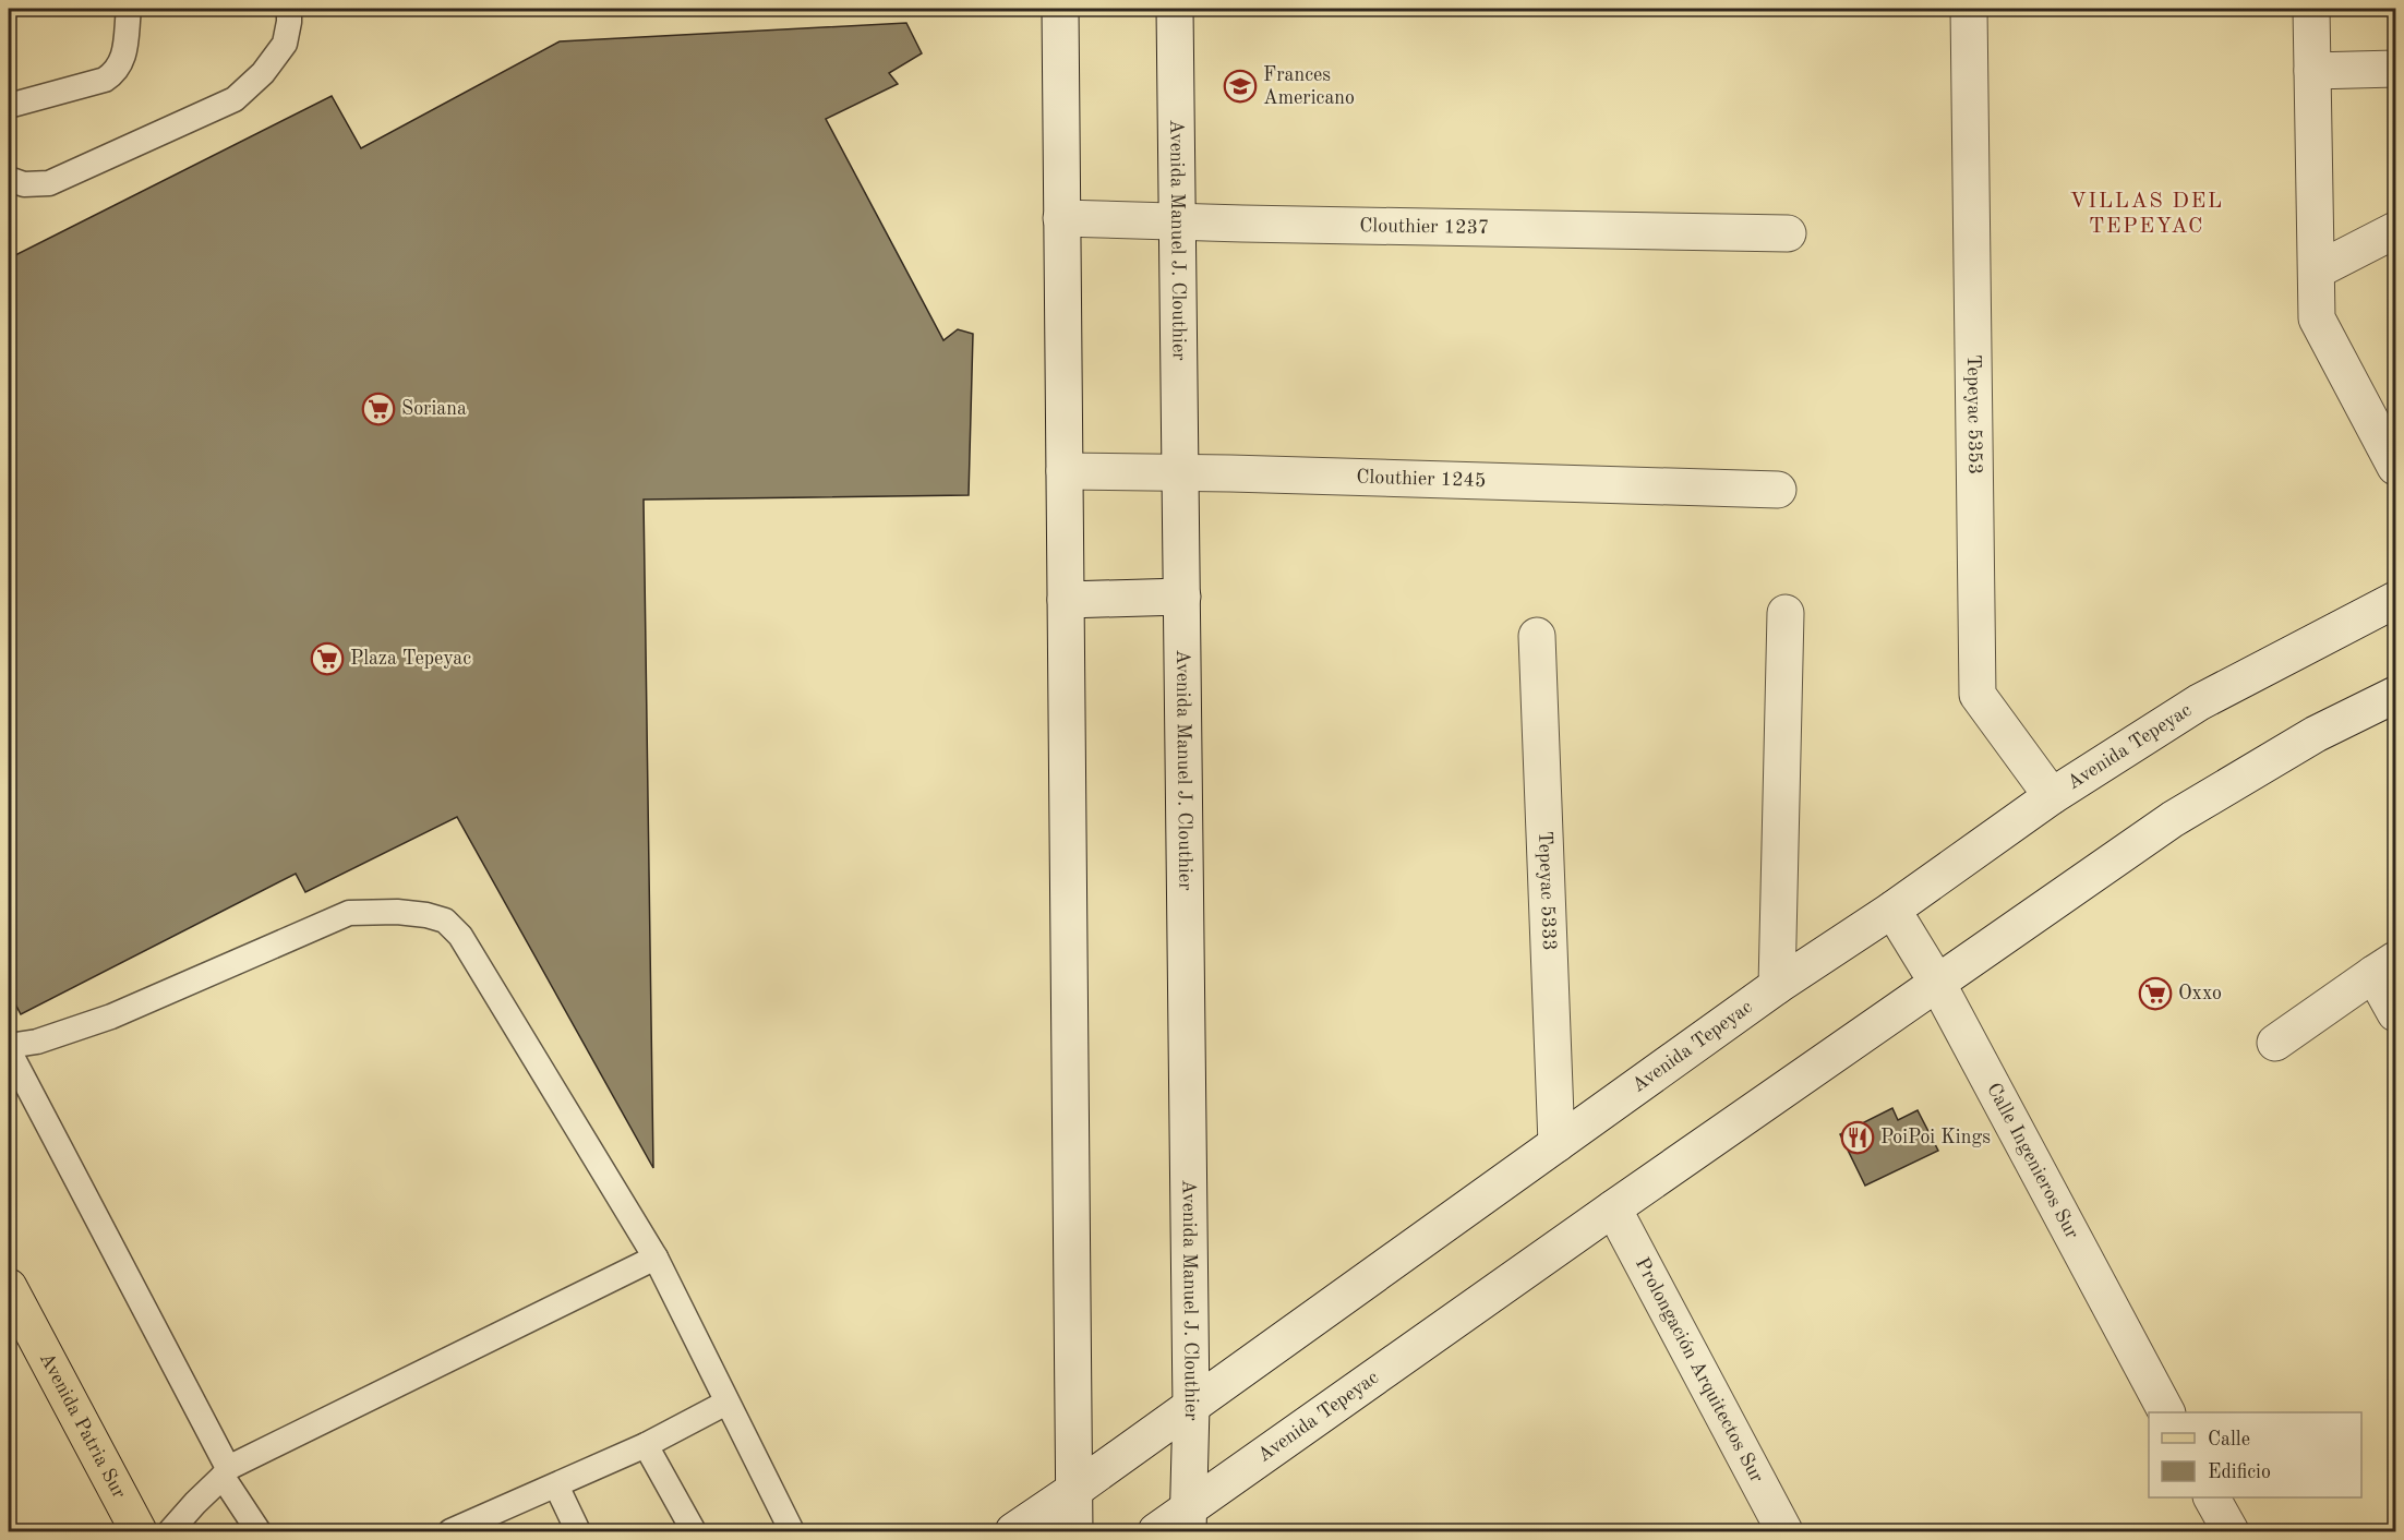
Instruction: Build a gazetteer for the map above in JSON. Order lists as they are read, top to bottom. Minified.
{"streets":{"main road":["Avenida Patria Sur"],"street":["Clouthier 1237","Avenida Manuel J. Clouthier","Tepeyac 5353","Clouthier 1245","Avenida Tepeyac","Tepeyac 5333","Calle Ingenieros Sur","Prolongación Arquitectos Sur"]},"crossings":[["Clouthier 1237","Avenida Manuel J. Clouthier"],["Avenida Manuel J. Clouthier","Clouthier 1245"],["Avenida Manuel J. Clouthier","Avenida Tepeyac"],["Tepeyac 5353","Avenida Tepeyac"],["Avenida Tepeyac","Tepeyac 5333"],["Avenida Tepeyac","Calle Ingenieros Sur"],["Avenida Tepeyac","Prolongación Arquitectos Sur"]],"districts":["VILLAS DEL TEPEYAC"],"places":{"school or university":["Frances Americano"],"supermarket":["Soriana","Plaza Tepeyac","Oxxo"],"restaurant":["PoiPoi Kings"]},"legend":["Calle","Edificio"]}
